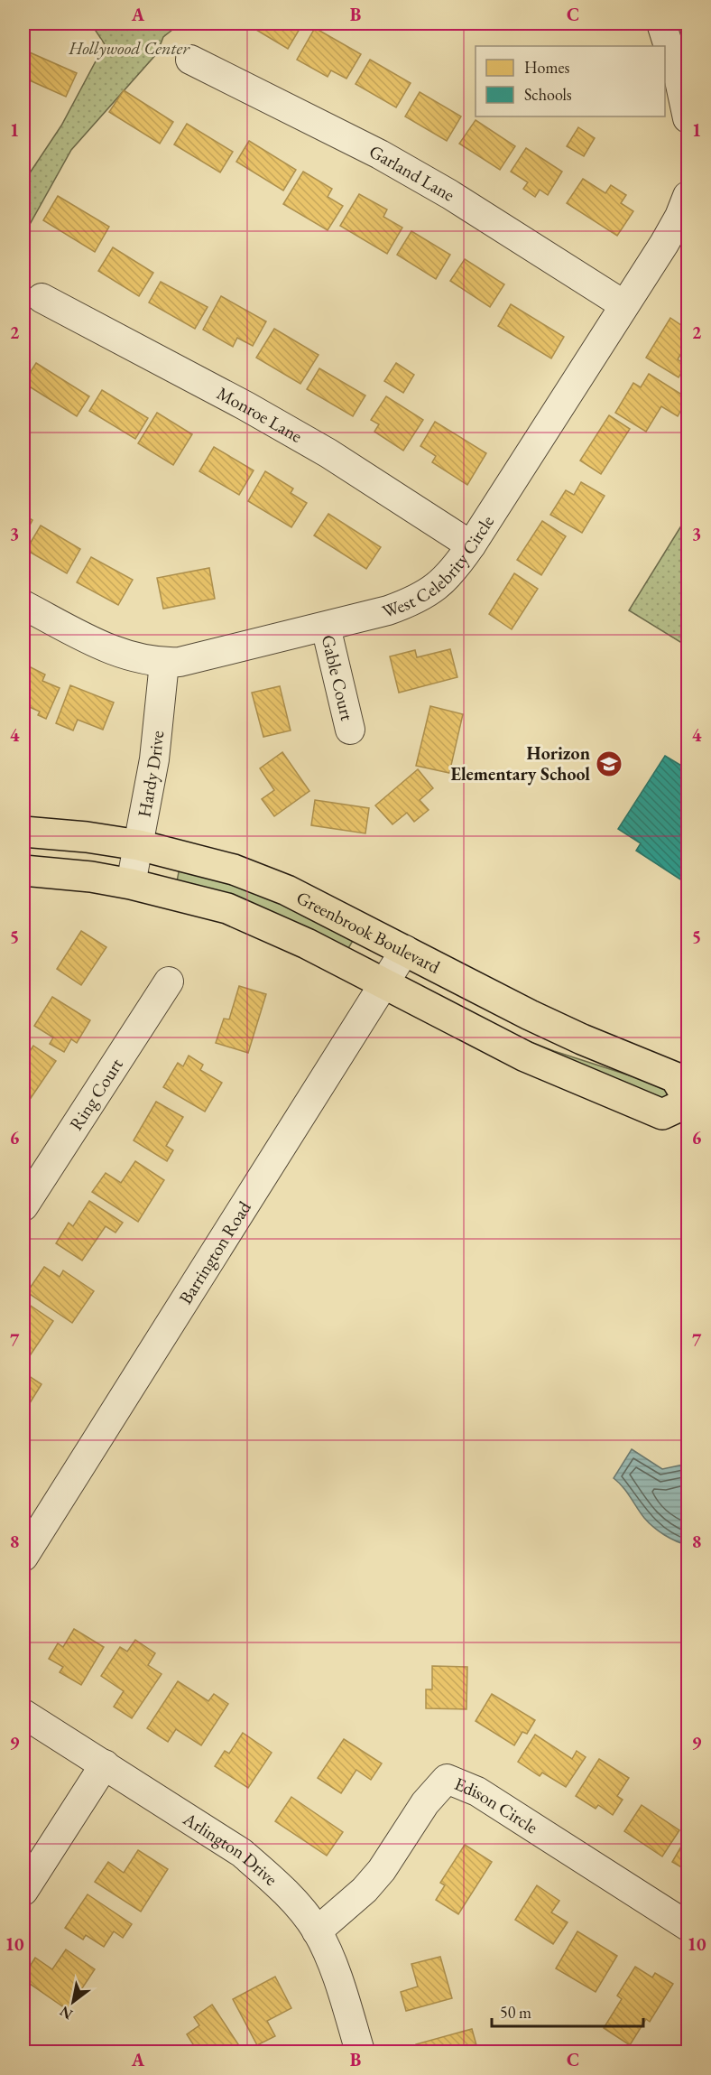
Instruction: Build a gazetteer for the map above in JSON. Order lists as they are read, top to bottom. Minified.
{"streets":{"main road":["Greenbrook Boulevard"],"street":["Garland Lane","Monroe Lane","West Celebrity Circle","Gable Court","Hardy Drive","Ring Court","Barrington Road","Edison Circle","Arlington Drive"]},"crossings":[["Garland Lane","West Celebrity Circle"],["Monroe Lane","West Celebrity Circle"],["West Celebrity Circle","Gable Court"],["West Celebrity Circle","Hardy Drive"],["Hardy Drive","Greenbrook Boulevard"],["Greenbrook Boulevard","Barrington Road"],["Edison Circle","Arlington Drive"]],"parks":["Hollywood Center"],"places":{"school or university":["Horizon Elementary School"]},"legend":["Homes","Schools"],"scale_bar":"50 m","north":"bottom left","grid":{"columns":["A","B","C"],"rows":["1","2","3","4","5","6","7","8","9","10"]}}
